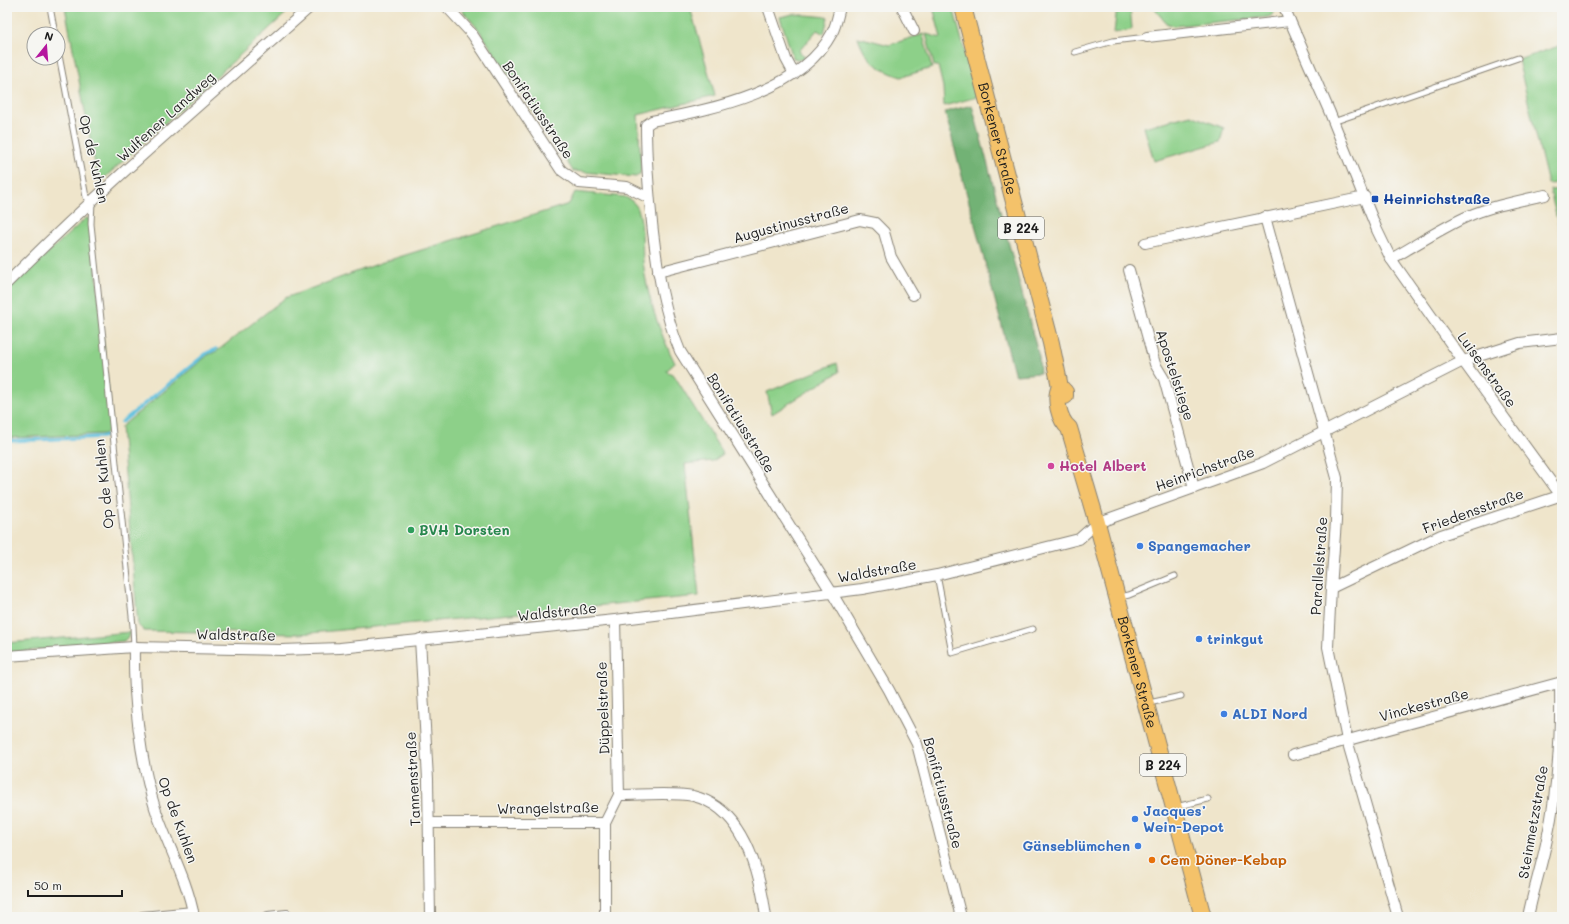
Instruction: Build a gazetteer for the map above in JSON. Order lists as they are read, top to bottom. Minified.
{"streets":{"main road":["Borkener Straße","B 224"],"street":["Bonifatiusstraße","Wulfener Landweg","Op de Kuhlen","Augustinusstraße","Luisenstraße","Apostelstiege","Heinrichstraße","Friedensstraße","Parallelstraße","Waldstraße","Vinckestraße","Düppelstraße","Tannenstraße","Wrangelstraße","Steinmetzstraße"]},"crossings":[["Bonifatiusstraße","Augustinusstraße"],["Bonifatiusstraße","Waldstraße"],["Wulfener Landweg","Op de Kuhlen"],["Borkener Straße","Heinrichstraße"],["Borkener Straße","Waldstraße"],["Op de Kuhlen","Waldstraße"],["Luisenstraße","Heinrichstraße"],["Luisenstraße","Friedensstraße"],["Apostelstiege","Heinrichstraße"],["Heinrichstraße","Parallelstraße"],["Heinrichstraße","Waldstraße"],["Friedensstraße","Parallelstraße"],["Parallelstraße","Vinckestraße"],["Waldstraße","Düppelstraße"],["Waldstraße","Tannenstraße"],["Vinckestraße","Steinmetzstraße"],["Düppelstraße","Wrangelstraße"],["Tannenstraße","Wrangelstraße"]],"places":{"transit":["Heinrichstraße"],"other":["Hotel Albert","BVH Dorsten","Spangemacher","trinkgut","ALDI Nord","Jacques’ Wein-Depot","Gänseblümchen","Cem Döner-Kebap"]},"scale_bar":"50 m","north":"top"}
